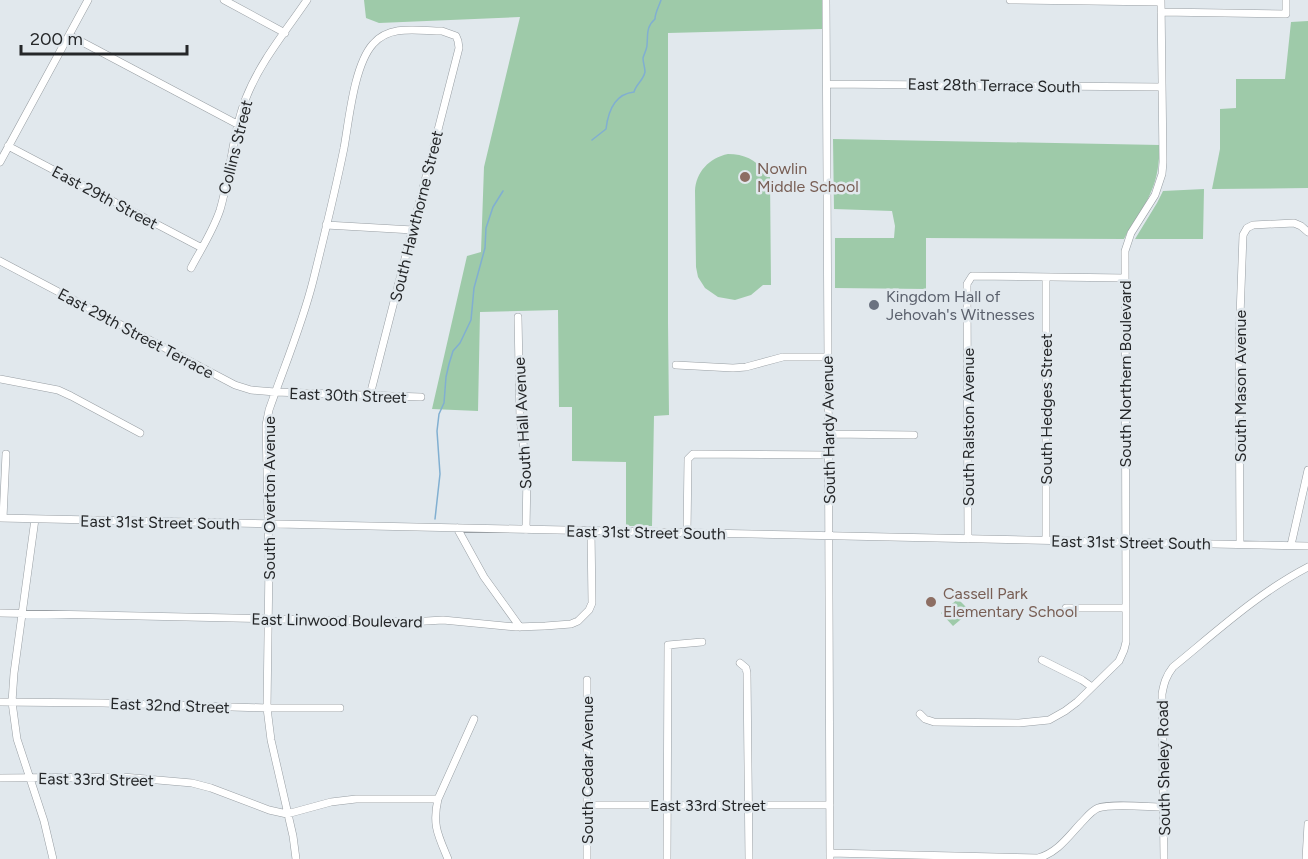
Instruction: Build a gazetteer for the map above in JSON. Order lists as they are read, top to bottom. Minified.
{"streets":{"street":["East 28th Terrace South","Collins Street","East 29th Street","South Hawthorne Street","East 29th Street Terrace","South Northern Boulevard","South Mason Avenue","East 30th Street","South Hedges Street","South Hall Avenue","South Ralston Avenue","South Hardy Avenue","South Overton Avenue","East 31st Street South","East Linwood Boulevard","East 32nd Street","South Sheley Road","South Cedar Avenue","East 33rd Street"]},"crossings":[["East 28th Terrace South","South Northern Boulevard"],["East 28th Terrace South","South Hardy Avenue"],["Collins Street","East 29th Street"],["South Hawthorne Street","East 30th Street"],["South Hawthorne Street","South Overton Avenue"],["East 29th Street Terrace","East 30th Street"],["East 29th Street Terrace","South Overton Avenue"],["South Northern Boulevard","East 31st Street South"],["South Mason Avenue","East 31st Street South"],["East 30th Street","South Overton Avenue"],["South Hedges Street","South Ralston Avenue"],["South Hedges Street","East 31st Street South"],["South Hall Avenue","East 31st Street South"],["South Ralston Avenue","East 31st Street South"],["South Hardy Avenue","East 31st Street South"],["South Hardy Avenue","East 33rd Street"],["South Overton Avenue","East 31st Street South"],["South Overton Avenue","East Linwood Boulevard"],["South Overton Avenue","East 32nd Street"],["South Overton Avenue","East 33rd Street"],["East 31st Street South","East Linwood Boulevard"],["South Cedar Avenue","East 33rd Street"]],"places":["Nowlin Middle School","Kingdom Hall of Jehovah's Witnesses","Cassell Park Elementary School"],"scale_bar":"200 m"}
